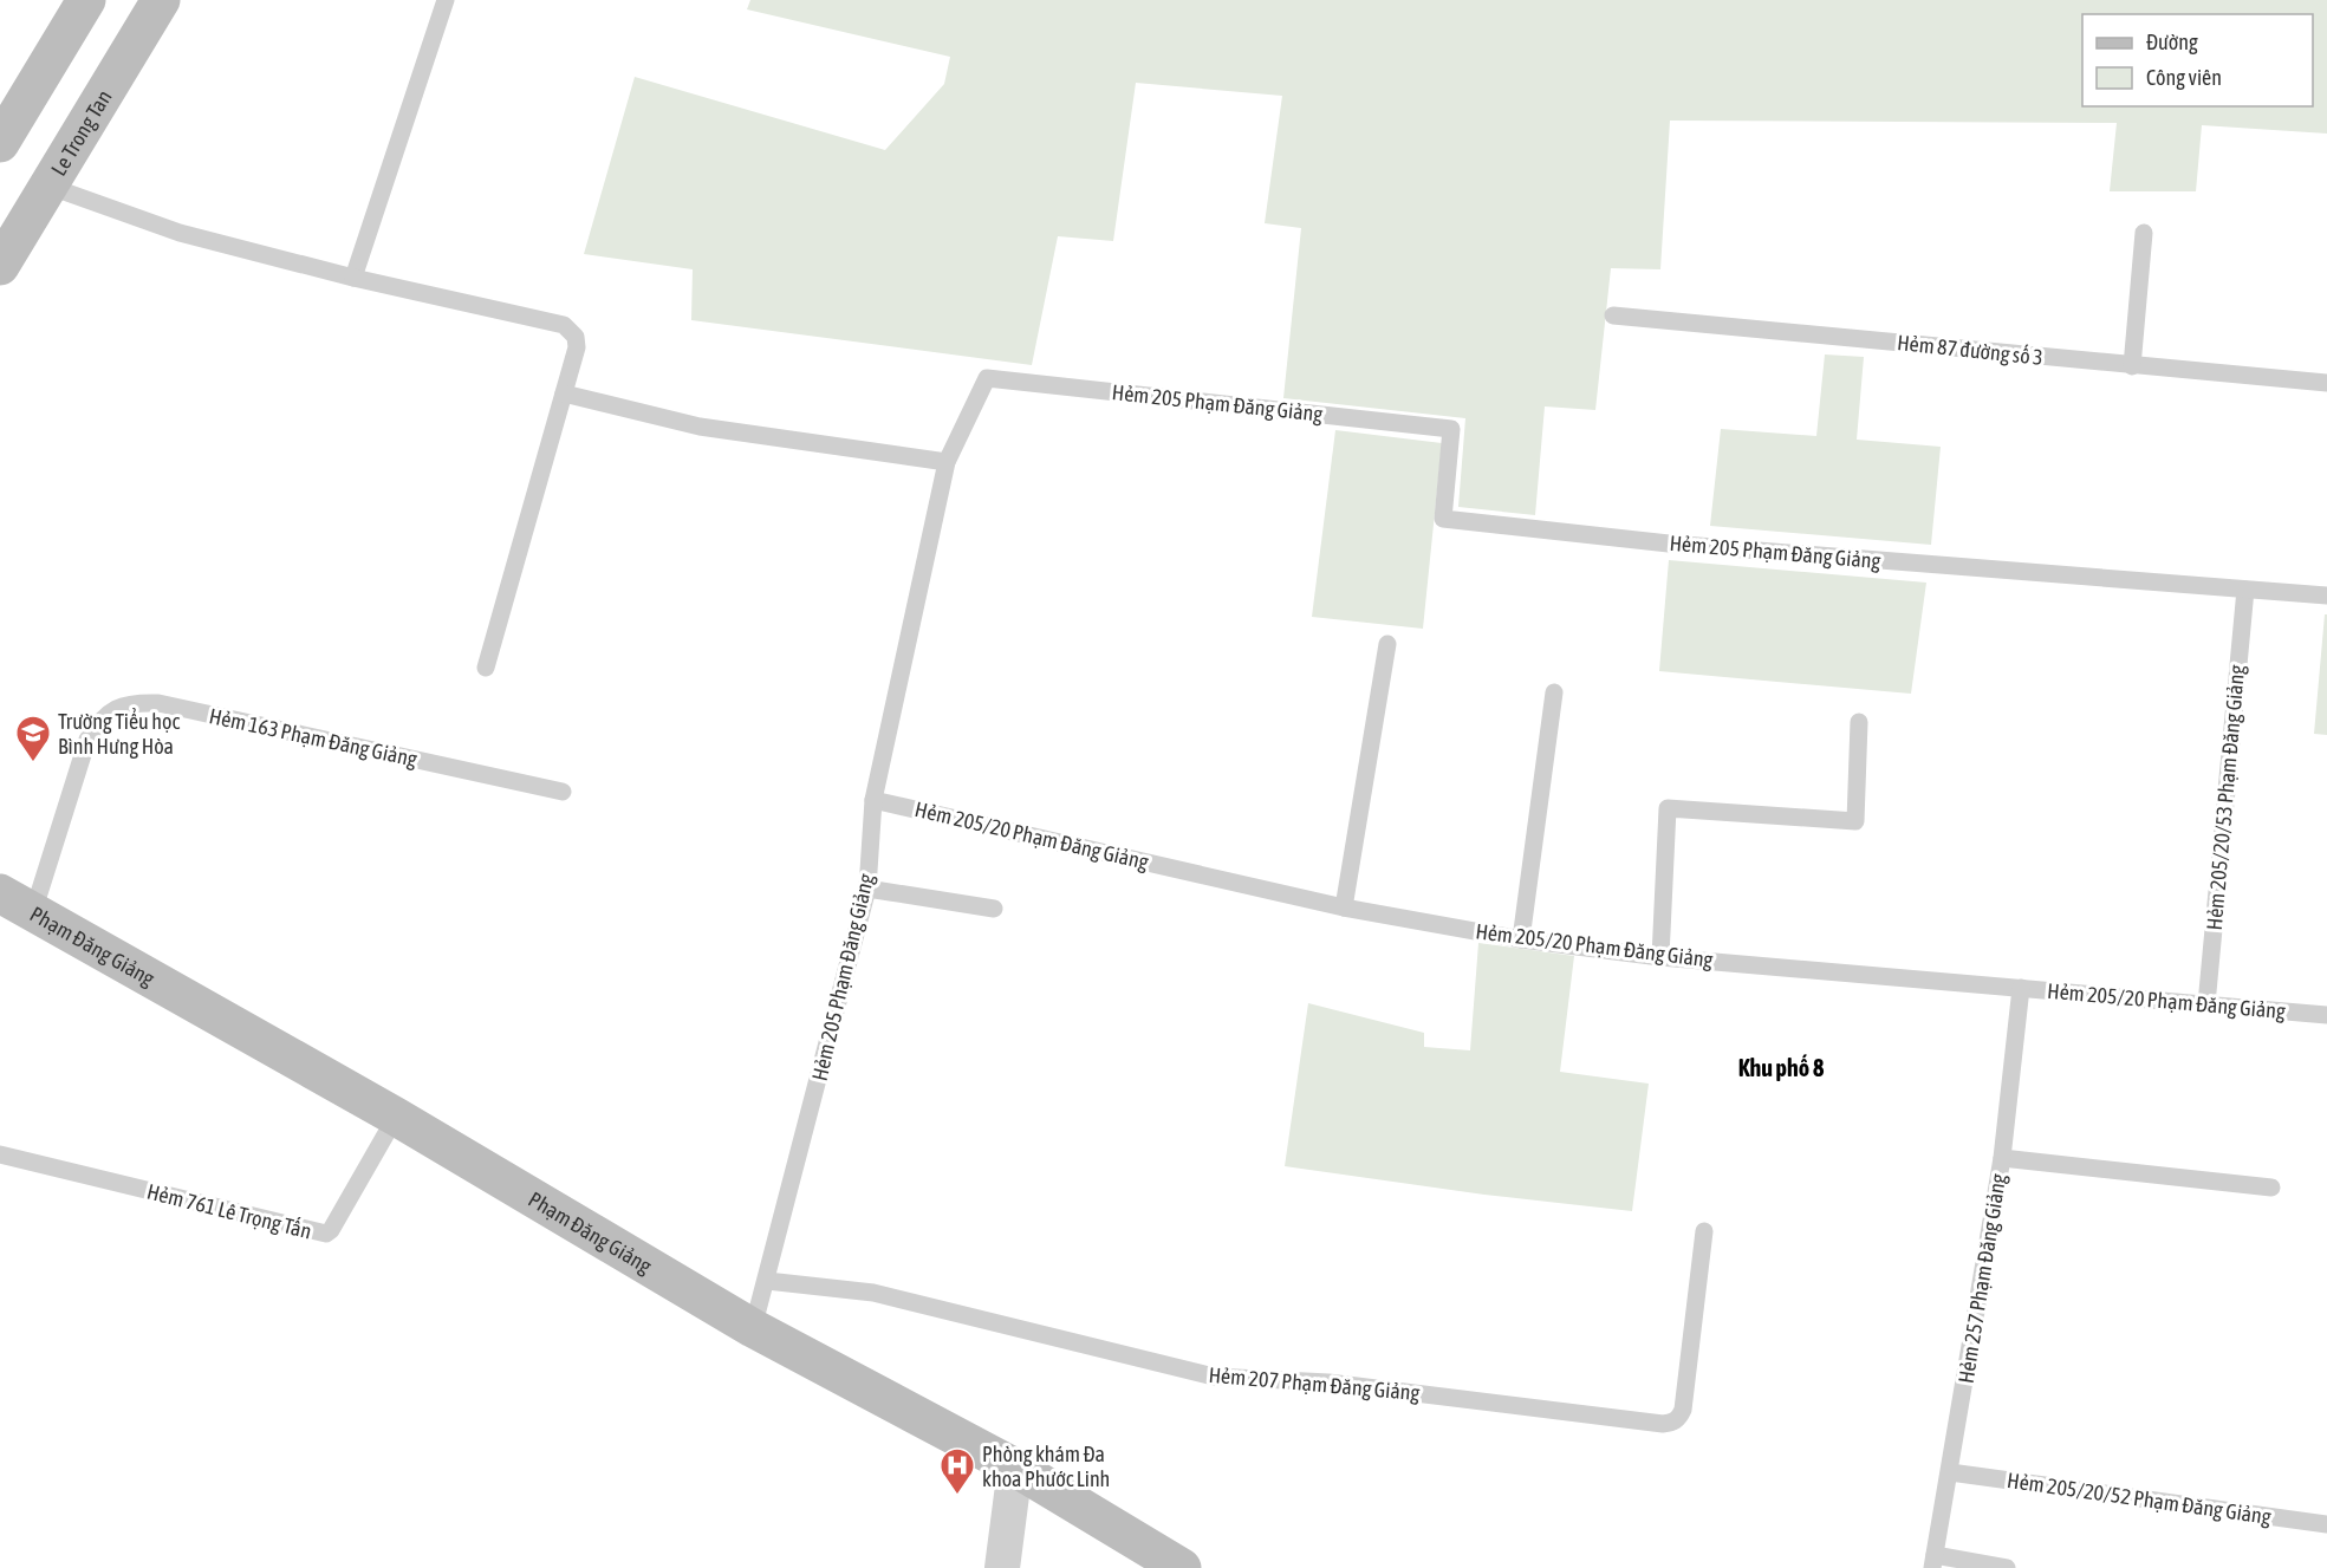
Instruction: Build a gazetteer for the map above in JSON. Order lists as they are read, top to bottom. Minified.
{"streets":{"street":["Le Trong Tan","Phạm Đăng Giảng"],"lane":["Hẻm 87 đường số 3","Hẻm 205 Phạm Đăng Giảng","Hẻm 163 Phạm Đăng Giảng","Hẻm 205/20/53 Phạm Đăng Giảng","Hẻm 205/20 Phạm Đăng Giảng","Hẻm 761 Lê Trọng Tấn","Hẻm 257 Phạm Đăng Giảng","Hẻm 207 Phạm Đăng Giảng","Hẻm 205/20/52 Phạm Đăng Giảng"]},"crossings":[["Hẻm 205 Phạm Đăng Giảng","Hẻm 205/20/53 Phạm Đăng Giảng"],["Hẻm 205 Phạm Đăng Giảng","Hẻm 205/20 Phạm Đăng Giảng"],["Hẻm 205 Phạm Đăng Giảng","Phạm Đăng Giảng"],["Hẻm 205 Phạm Đăng Giảng","Hẻm 207 Phạm Đăng Giảng"],["Hẻm 163 Phạm Đăng Giảng","Phạm Đăng Giảng"],["Hẻm 205/20/53 Phạm Đăng Giảng","Hẻm 205/20 Phạm Đăng Giảng"],["Hẻm 205/20 Phạm Đăng Giảng","Hẻm 257 Phạm Đăng Giảng"],["Phạm Đăng Giảng","Hẻm 761 Lê Trọng Tấn"],["Hẻm 257 Phạm Đăng Giảng","Hẻm 205/20/52 Phạm Đăng Giảng"]],"districts":["Khu phố 8"],"places":{"school or university":["Trường Tiểu học Bình Hưng Hòa"],"hospital":["Phòng khám Đa khoa Phước Linh"]},"legend":["Đường","Công viên"]}
